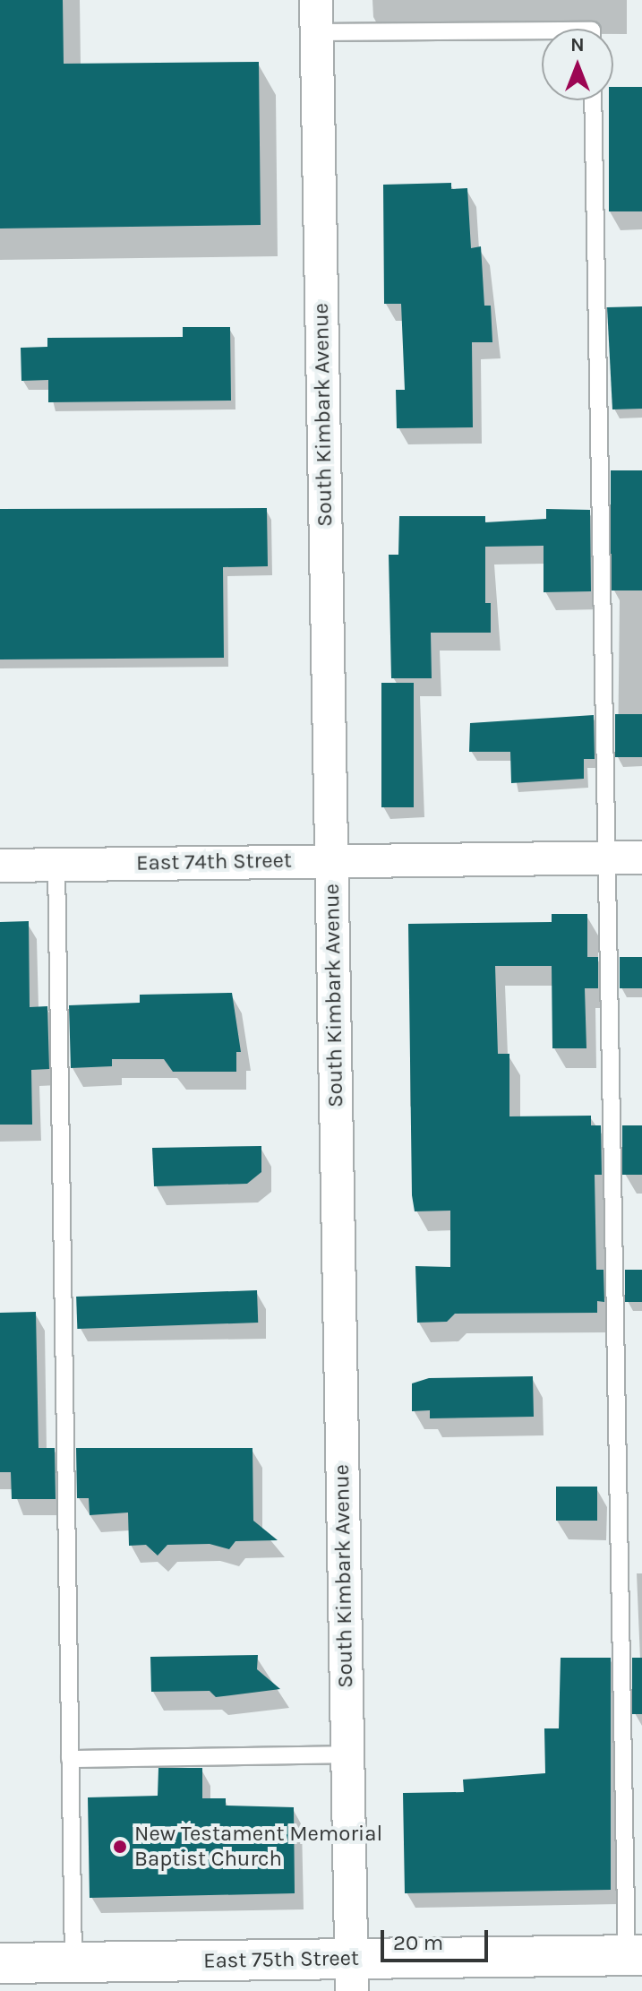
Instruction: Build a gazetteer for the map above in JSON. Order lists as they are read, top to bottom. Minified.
{"streets":{"main road":["East 75th Street"],"street":["South Kimbark Avenue","East 74th Street"]},"crossings":[["South Kimbark Avenue","East 74th Street"],["South Kimbark Avenue","East 75th Street"]],"places":["New Testament Memorial Baptist Church"],"scale_bar":"20 m","north":"top"}
